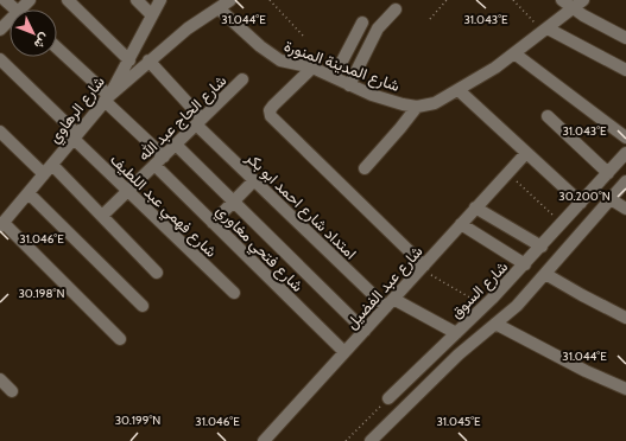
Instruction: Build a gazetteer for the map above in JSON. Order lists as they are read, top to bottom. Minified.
{"streets":{"street":["شارع المدينة المنورة","شارع الرهاوي","شارع الحاج عبد الله","شارع فهمي عبد اللطيف","امتداد شارع احمد ابو بكر","شارع فتحي مغاوري","شارع عبد الفضيل","شارع السوق"]},"crossings":[["شارع الرهاوي","شارع فهمي عبد اللطيف"],["شارع الحاج عبد الله","شارع فهمي عبد اللطيف"],["شارع الحاج عبد الله","امتداد شارع احمد ابو بكر"],["شارع الحاج عبد الله","شارع فتحي مغاوري"],["امتداد شارع احمد ابو بكر","شارع عبد الفضيل"],["امتداد شارع احمد ابو بكر","شارع السوق"],["شارع فتحي مغاوري","شارع عبد الفضيل"]],"north":"bottom right","coordinates":["31.044°E","31.043°E","30.200°N","31.046°E","30.198°N","30.199°N","31.045°E"]}
